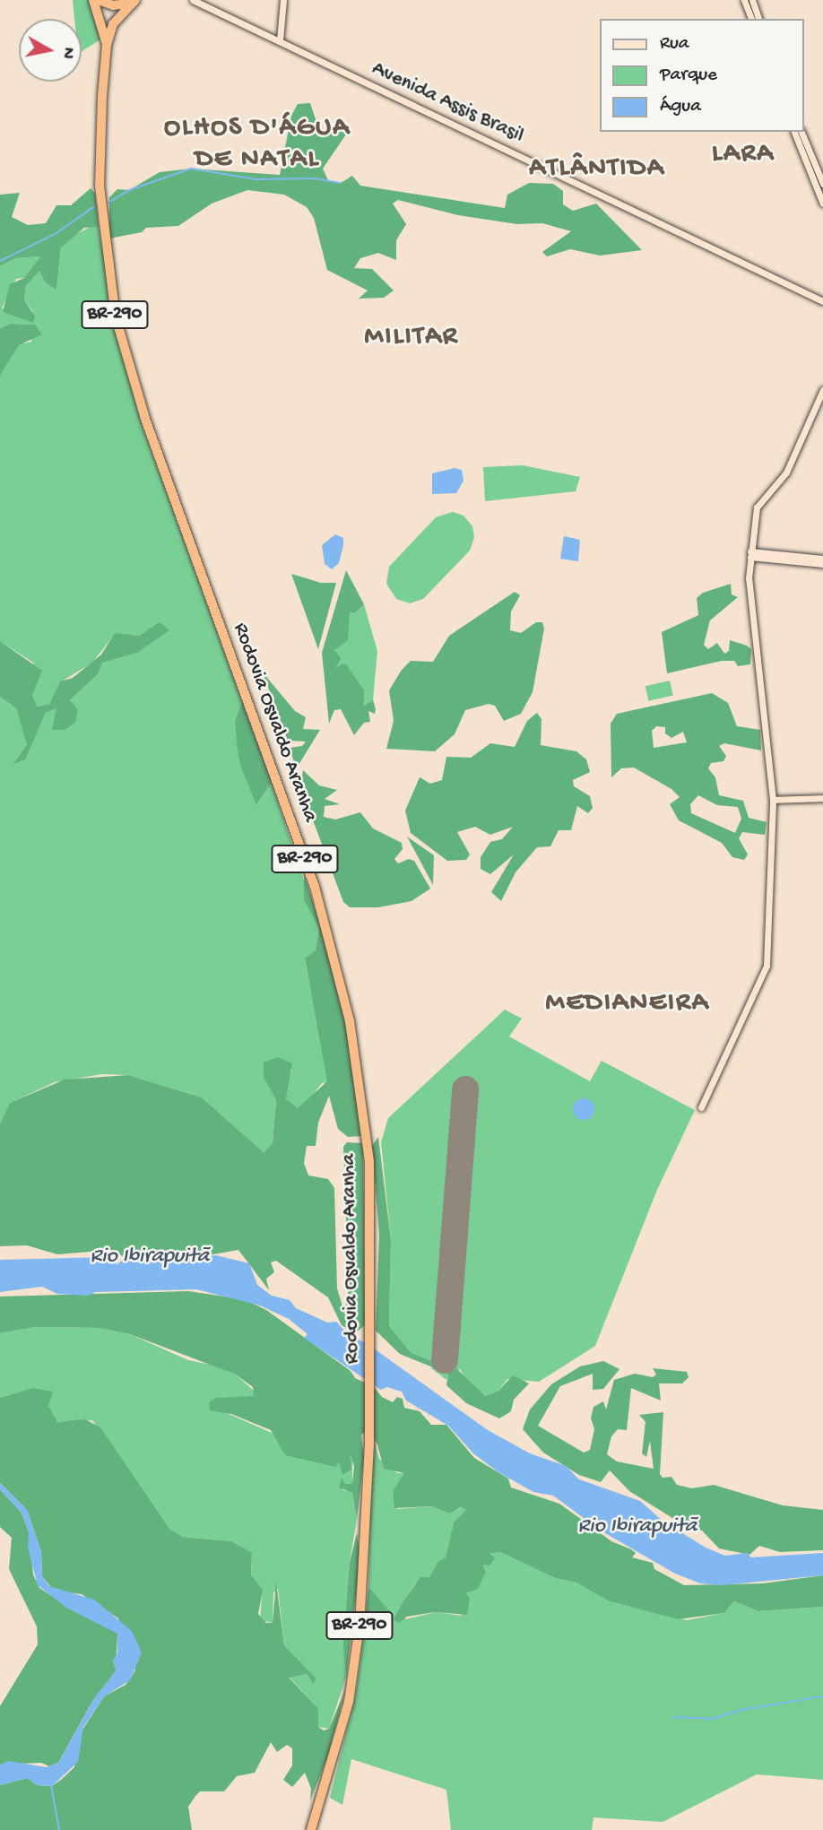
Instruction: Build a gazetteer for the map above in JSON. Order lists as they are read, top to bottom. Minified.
{"streets":{"highway":["BR-290","Rodovia Osvaldo Aranha"],"main road":["Avenida Assis Brasil"]},"crossings":[["BR-290","Rodovia Osvaldo Aranha"]],"districts":["OLHOS D'ÁGUA DE NATAL","LARA","ATLÂNTIDA","MILITAR","MEDIANEIRA"],"water":["Rio Ibirapuitã"],"legend":["Rua","Parque","Água"],"north":"right"}
